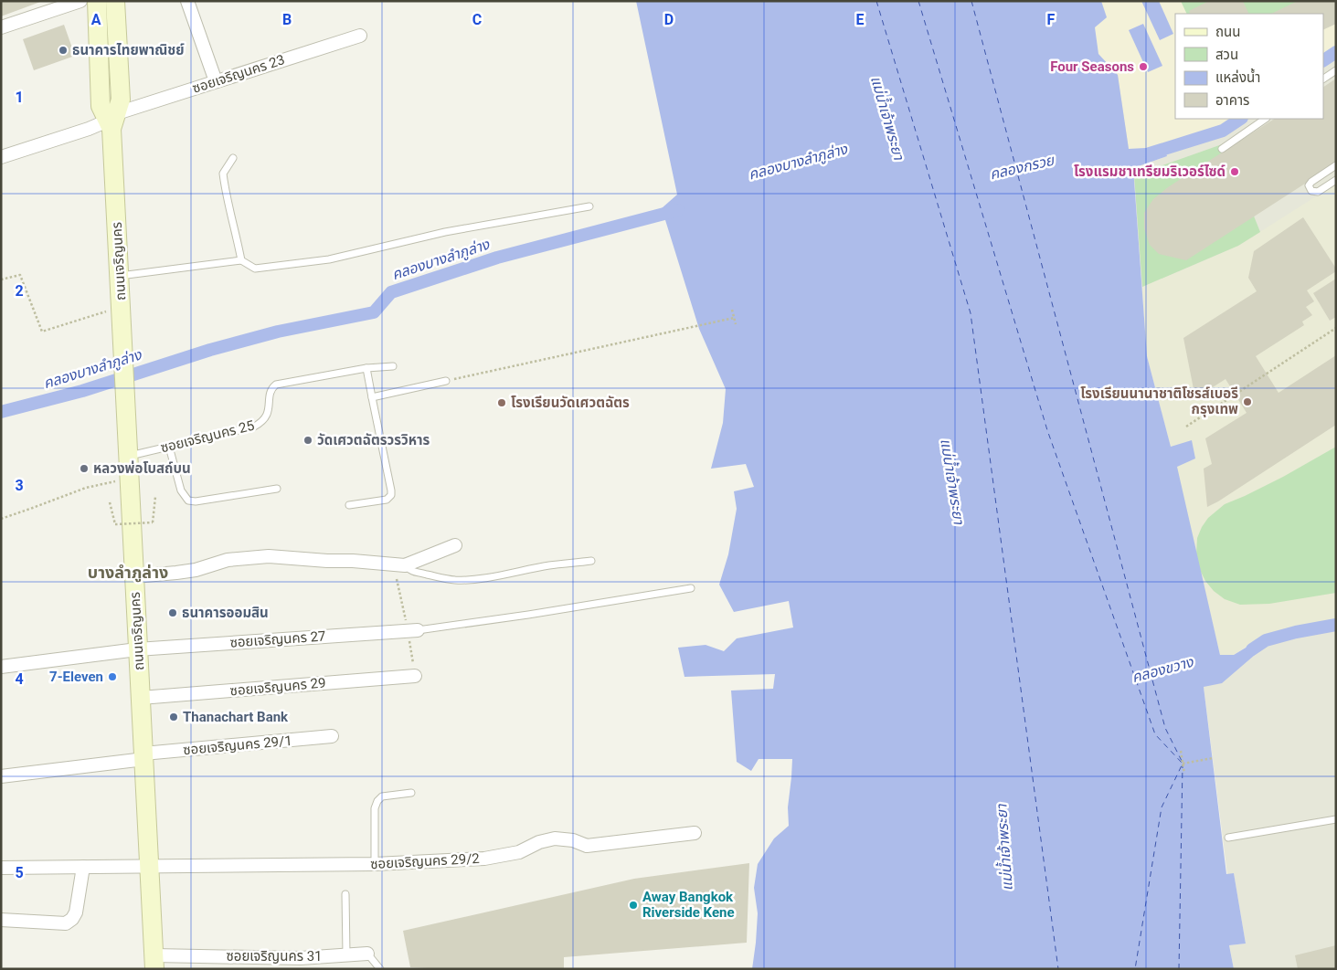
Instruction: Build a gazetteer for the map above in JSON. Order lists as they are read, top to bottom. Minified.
{"streets":{"main road":["ถนนเจริญนคร"],"street":["ซอยเจริญนคร 23","ซอยเจริญนคร 27","ซอยเจริญนคร 29","ซอยเจริญนคร 29/1","ซอยเจริญนคร 29/2","ซอยเจริญนคร 31"],"lane":["ซอยเจริญนคร 25"]},"crossings":[["ซอยเจริญนคร 23","ถนนเจริญนคร"],["ถนนเจริญนคร","ซอยเจริญนคร 25"],["ถนนเจริญนคร","ซอยเจริญนคร 27"],["ถนนเจริญนคร","ซอยเจริญนคร 29"],["ถนนเจริญนคร","ซอยเจริญนคร 29/1"],["ถนนเจริญนคร","ซอยเจริญนคร 29/2"],["ถนนเจริญนคร","ซอยเจริญนคร 31"]],"districts":["บางลำภูล่าง"],"water":["แม่น้ำเจ้าพระยา","คลองบางลำภูล่าง","คลองกรวย","คลองขวาง"],"places":["ธนาคารไทยพาณิชย์","Four Seasons","โรงแรมชาเทรียมริเวอร์ไซด์","โรงเรียนนานาชาติโชรส์เบอรี กรุงเทพ","โรงเรียนวัดเศวตฉัตร","วัดเศวตฉัตรวรวิหาร","หลวงพ่อโบสถ์บน","ธนาคารออมสิน","7-Eleven","Thanachart Bank","Away Bangkok Riverside Kene"],"legend":["ถนน","สวน","แหล่งน้ำ","อาคาร"],"grid":{"columns":["A","B","C","D","E","F"],"rows":["1","2","3","4","5"]}}
